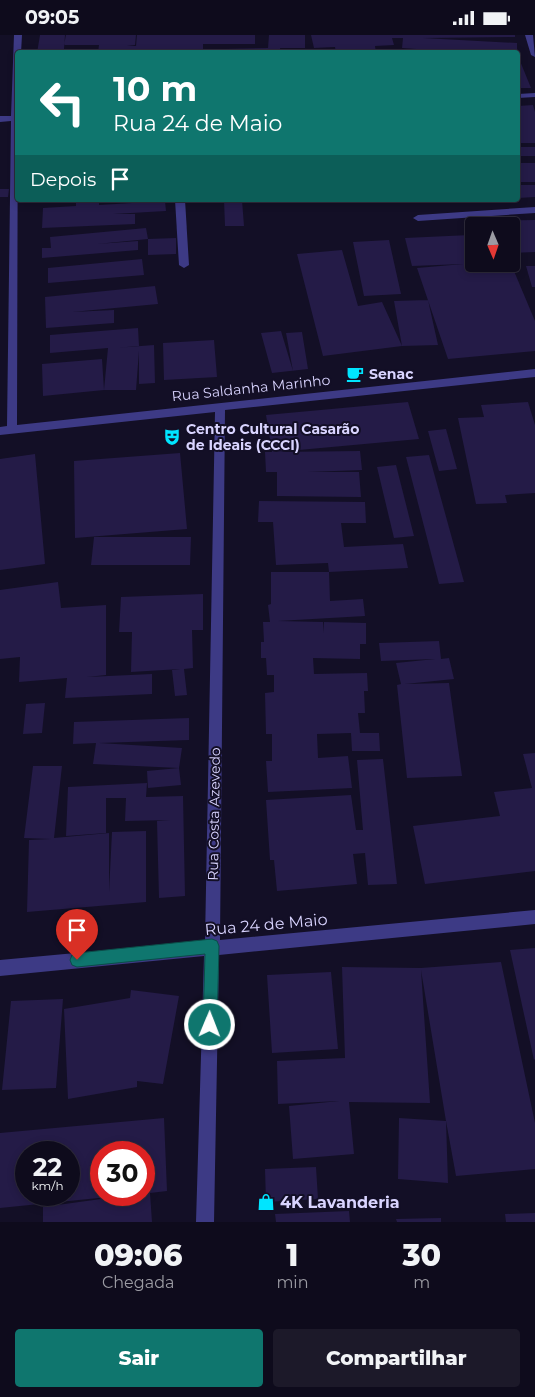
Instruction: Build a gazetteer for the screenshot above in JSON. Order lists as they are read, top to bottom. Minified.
{"streets":{"street":["Rua Saldanha Marinho","Rua Costa Azevedo","Rua 24 de Maio"]},"crossings":[["Rua Saldanha Marinho","Rua Costa Azevedo"],["Rua Costa Azevedo","Rua 24 de Maio"]],"places":{"cafe":["Senac"],"theatre":["Centro Cultural Casarão de Ideais (CCCI)"],"shop":["4K Lavanderia"]},"north":"bottom","page":{"status":"09:05","turn":["10 m","Rua 24 de Maio"],"then":"Depois","speed":"22 km/h","limit":"30","eta":["09:06","Chegada","1","min","30","m"],"buttons":["Sair","Compartilhar"]}}
